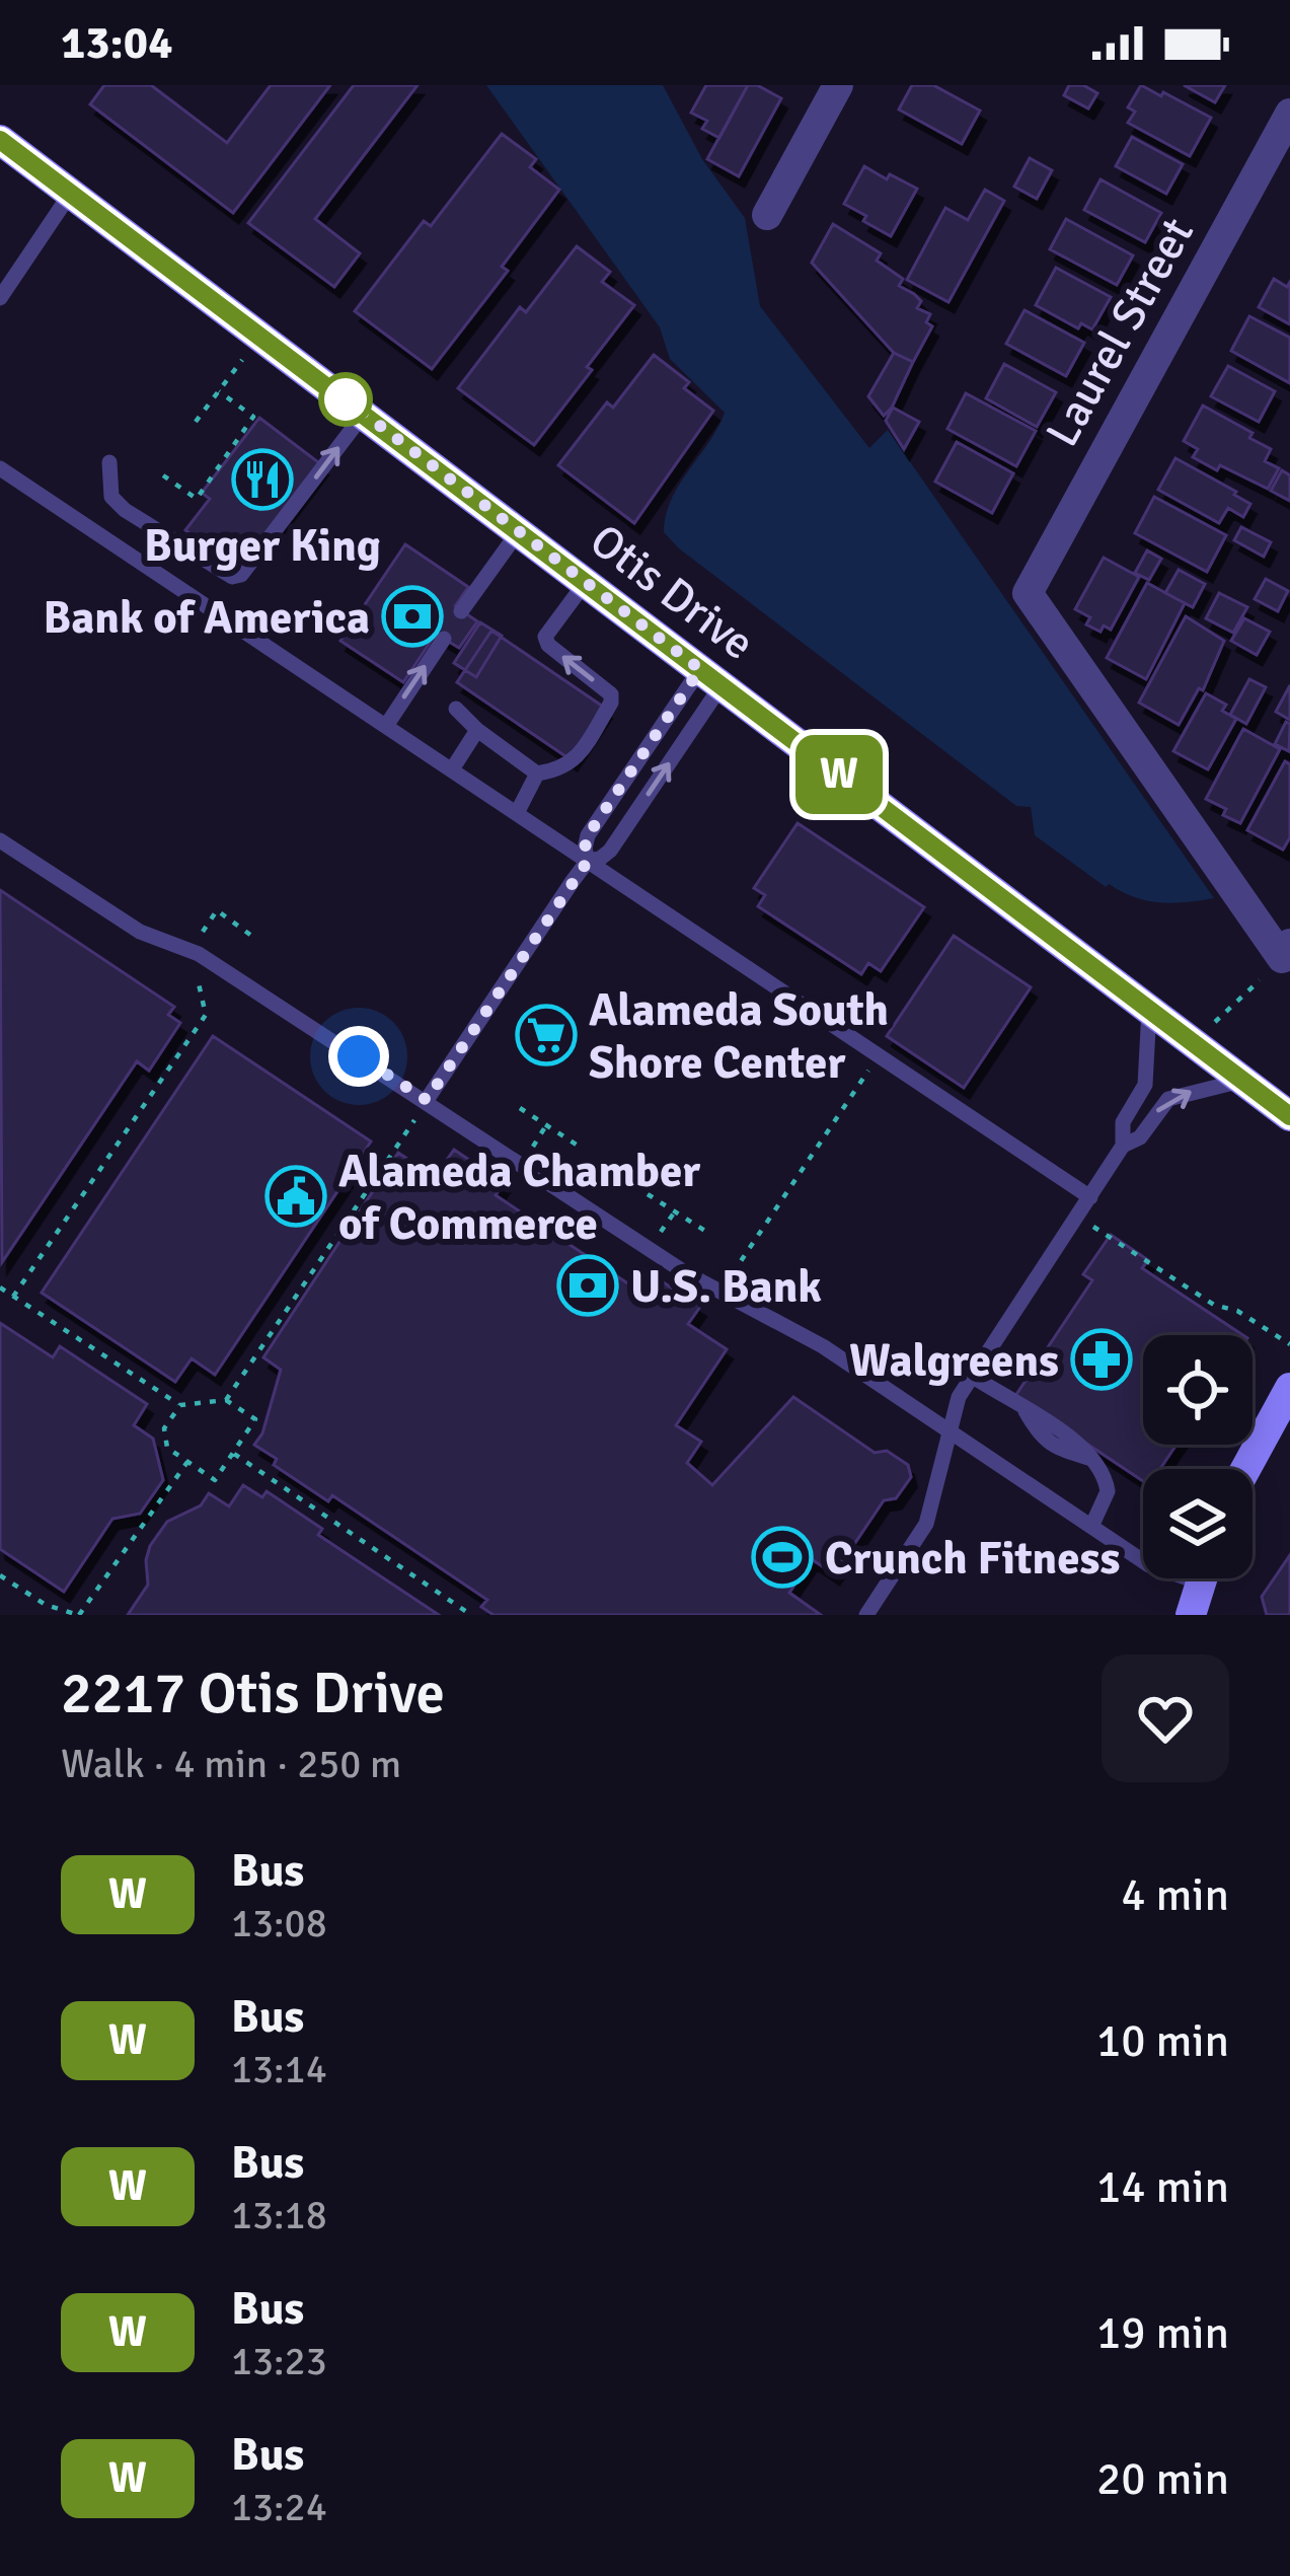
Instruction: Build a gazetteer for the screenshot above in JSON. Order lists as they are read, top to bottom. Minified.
{"streets":{"main road":["Otis Drive"],"street":["Laurel Street"]},"places":{"restaurant":["Burger King"],"bank":["Bank of America","U.S. Bank"],"supermarket":["Alameda South Shore Center"],"public building":["Alameda Chamber of Commerce"],"pharmacy":["Walgreens"],"sports":["Crunch Fitness"]},"lines":["bus line W"],"page":{"status":"13:04","on_map":"W","heading":["2217 Otis Drive","Walk · 4 min · 250 m"],"list":[{"mark":"W","name":"Bus","note":"13:08","value":"4 min"},{"mark":"W","name":"Bus","note":"13:14","value":"10 min"},{"mark":"W","name":"Bus","note":"13:18","value":"14 min"},{"mark":"W","name":"Bus","note":"13:23","value":"19 min"},{"mark":"W","name":"Bus","note":"13:24","value":"20 min"}]}}
